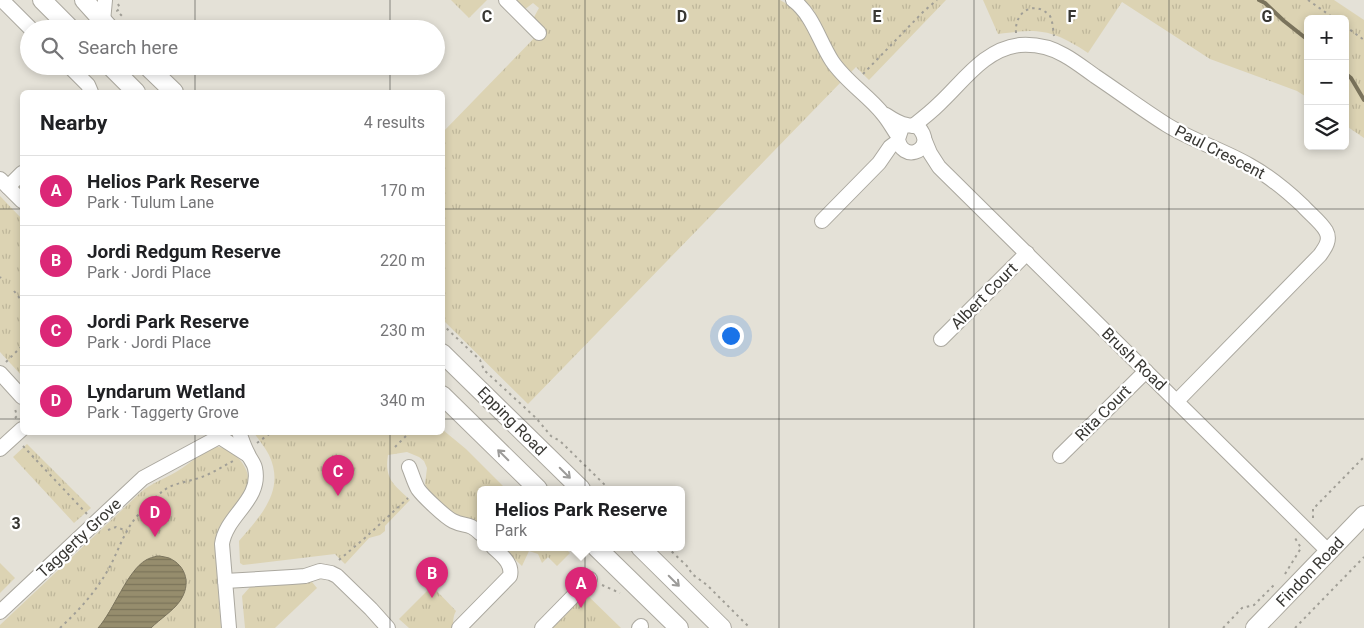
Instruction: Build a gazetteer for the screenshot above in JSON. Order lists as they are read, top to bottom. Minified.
{"streets":{"main road":["Epping Road","Findon Road"],"street":["Paul Crescent","Albert Court","Brush Road","Rita Court","Taggerty Grove"]},"crossings":[["Paul Crescent","Brush Road"],["Albert Court","Brush Road"],["Brush Road","Rita Court"],["Brush Road","Findon Road"]],"page":{"map_buttons":["+","−"],"search":"Search here","heading":["Nearby","4 results"],"list":[{"mark":"A","name":"Helios Park Reserve","note":"Park · Tulum Lane","value":"170 m"},{"mark":"B","name":"Jordi Redgum Reserve","note":"Park · Jordi Place","value":"220 m"},{"mark":"C","name":"Jordi Park Reserve","note":"Park · Jordi Place","value":"230 m"},{"mark":"D","name":"Lyndarum Wetland","note":"Park · Taggerty Grove","value":"340 m"}],"pins":["C","D","B","A"],"popup":["Helios Park Reserve","Park"]},"grid":{"columns":["C","D","E","F","G"],"rows":["3"]}}
